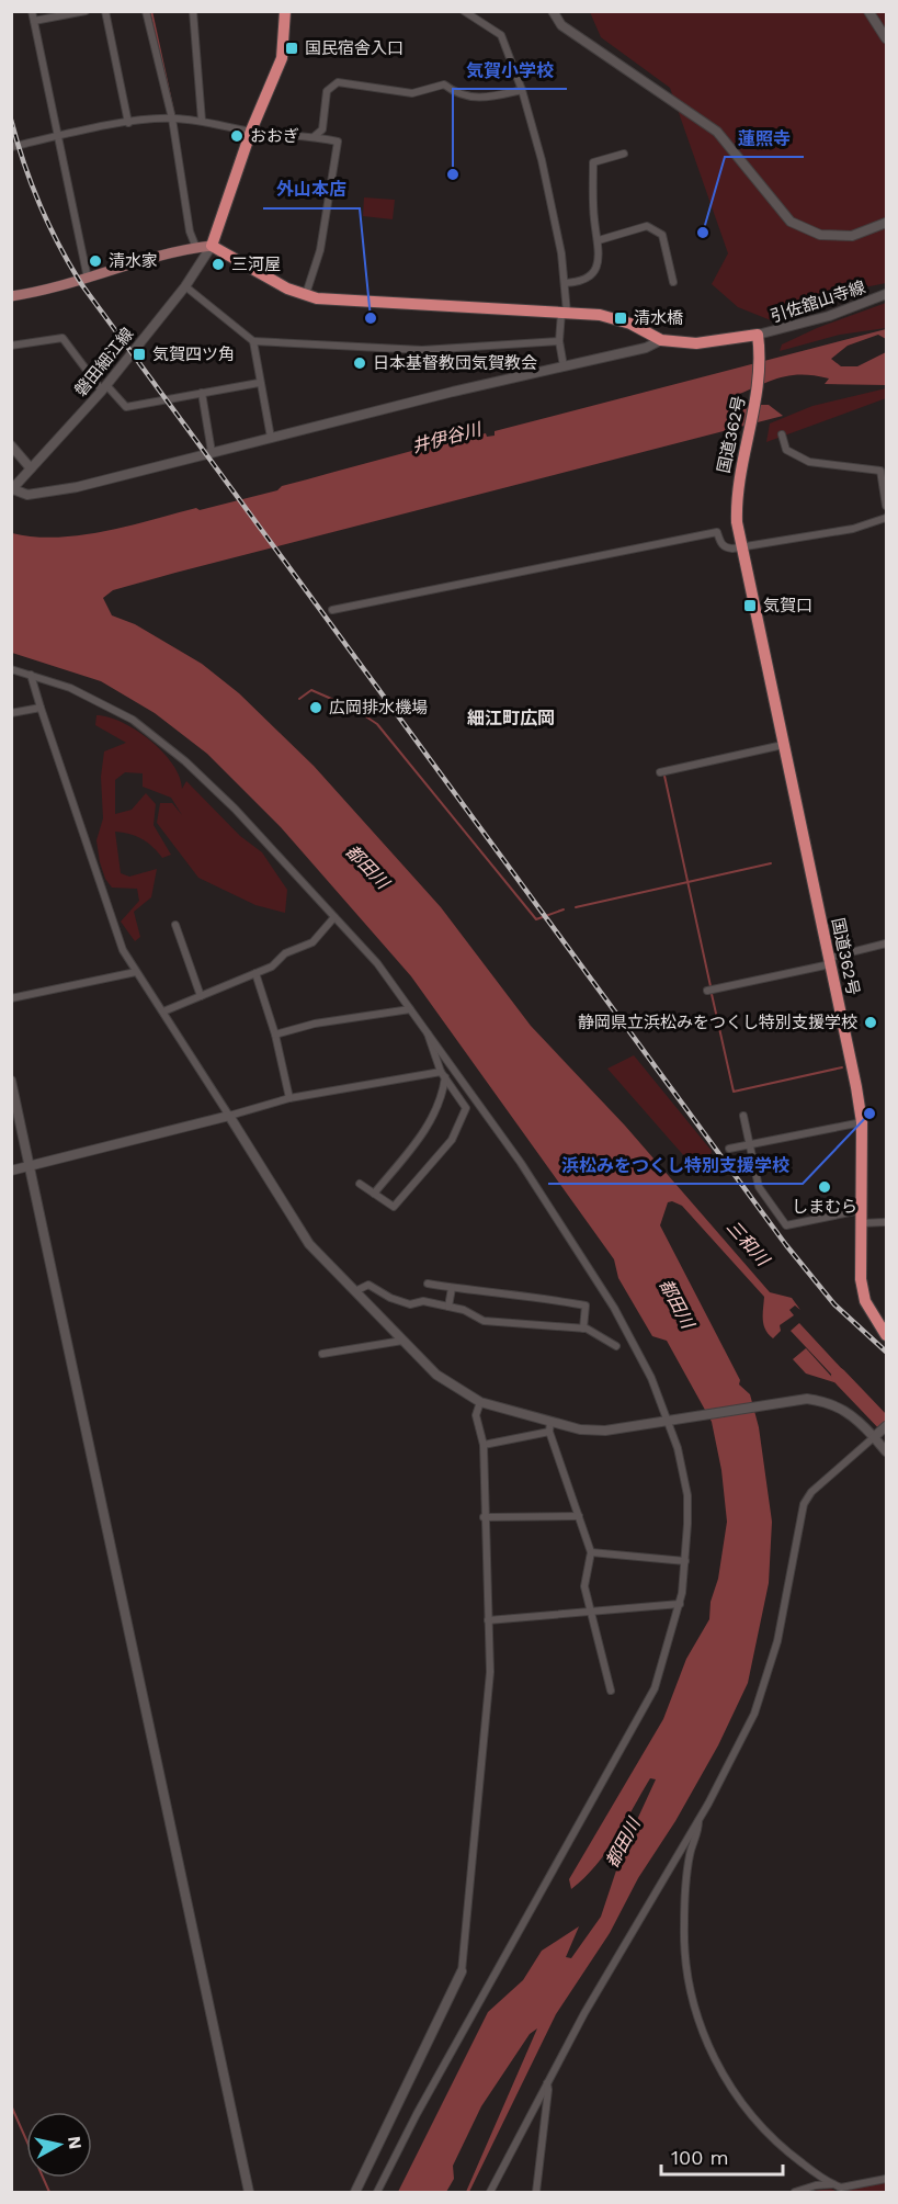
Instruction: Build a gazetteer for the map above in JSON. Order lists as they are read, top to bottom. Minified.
{"streets":{"highway":["国道362号"],"street":["引佐舘山寺線","磐田細江線"]},"crossings":[["引佐舘山寺線","国道362号"]],"districts":["細江町広岡"],"water":["井伊谷川","都田川","三和川"],"places":{"transit":["国民宿舎入口","清水橋","気賀四ツ角","気賀口"],"other":["おおぎ","気賀小学校","蓮照寺","清水家","三河屋","外山本店","日本基督教団気賀教会","広岡排水機場","静岡県立浜松みをつくし特別支援学校","浜松みをつくし特別支援学校","しまむら"]},"scale_bar":"100 m","north":"right"}
